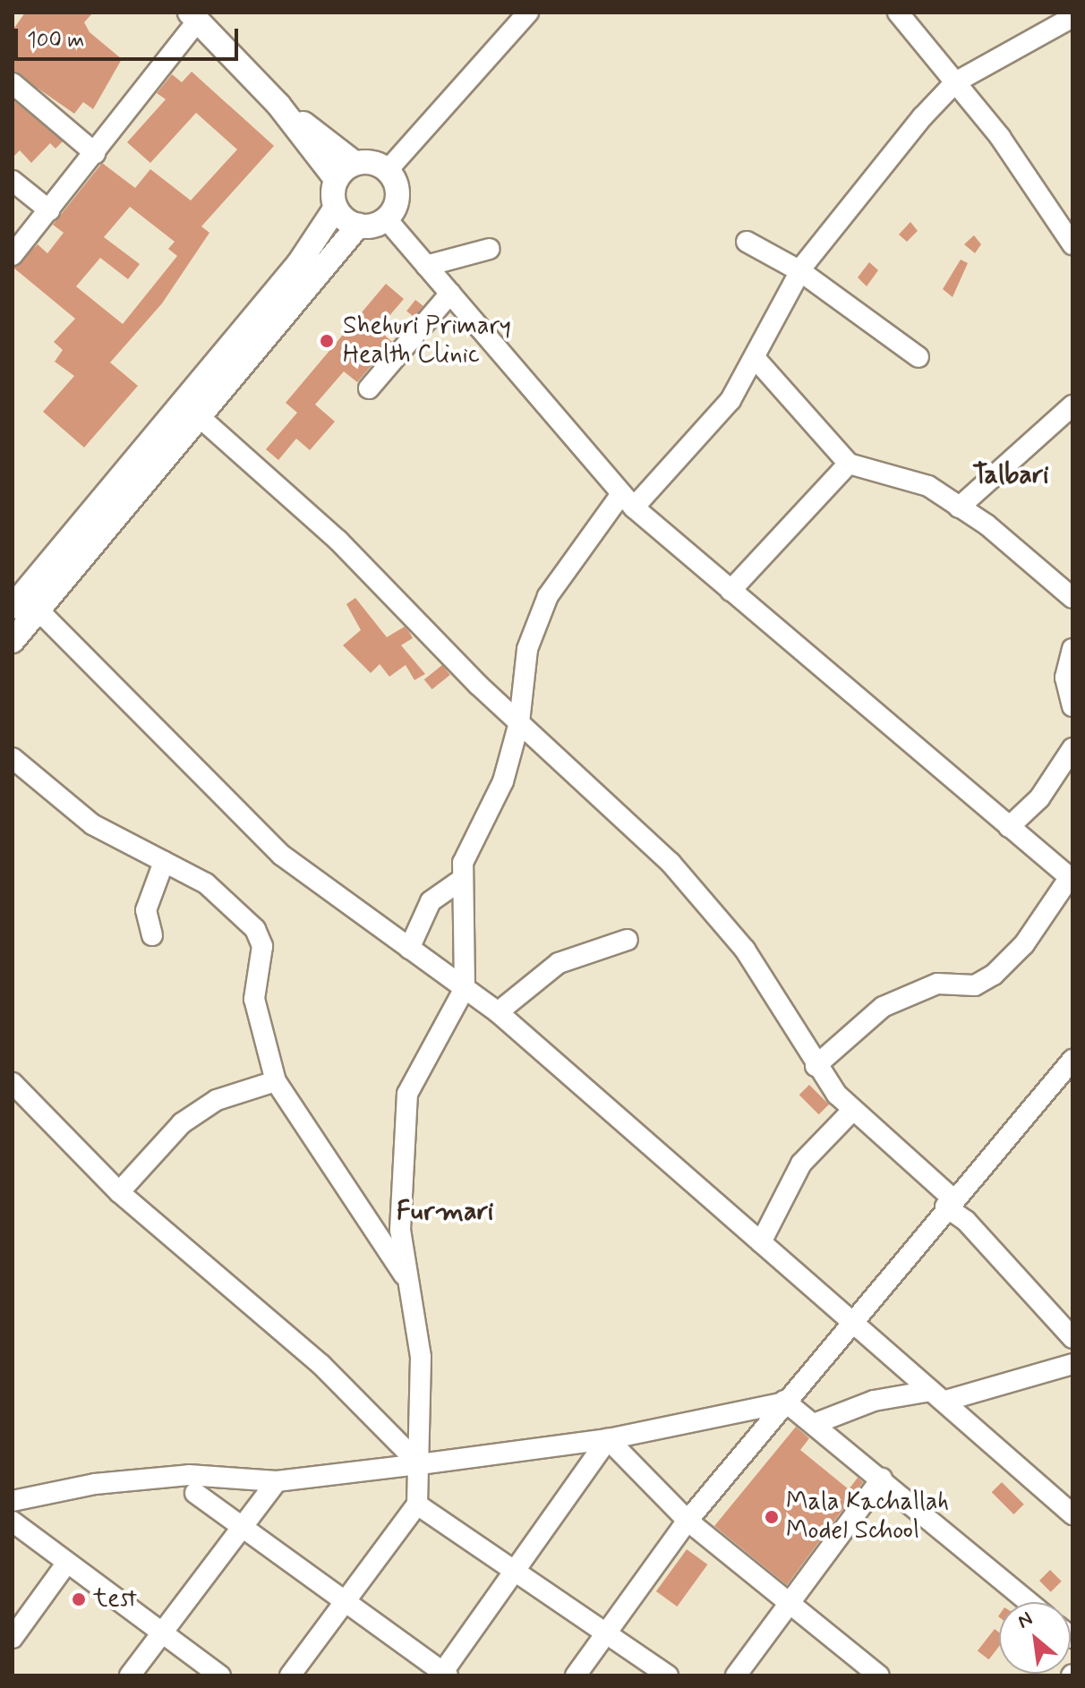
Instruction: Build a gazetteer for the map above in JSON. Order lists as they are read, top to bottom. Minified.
{"districts":["Talbari","Furmari"],"places":["Shehuri Primary Health Clinic","Mala Kachallah Model School","test"],"scale_bar":"100 m","north":"top left"}
